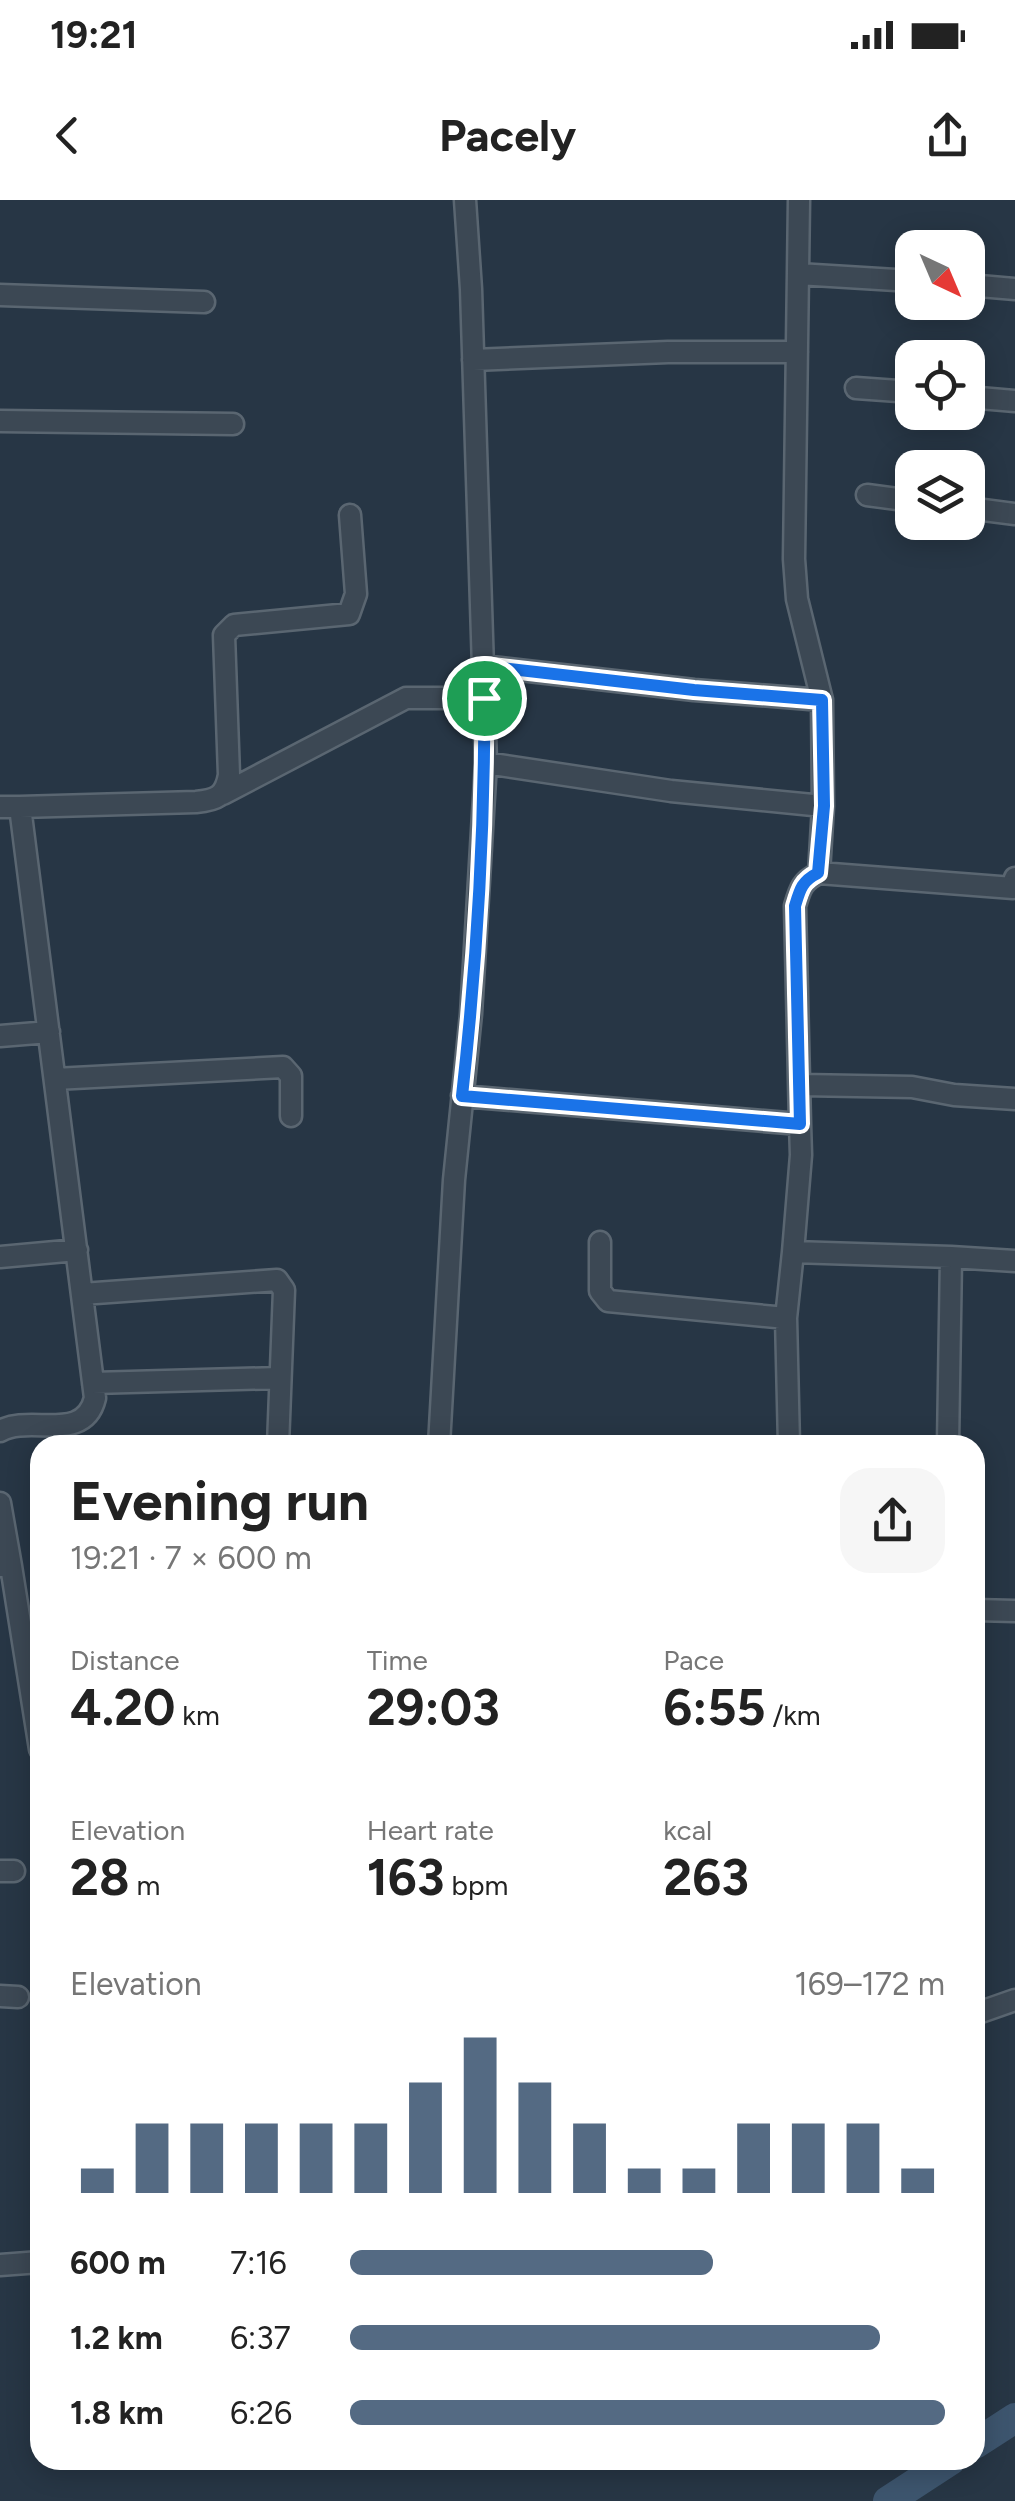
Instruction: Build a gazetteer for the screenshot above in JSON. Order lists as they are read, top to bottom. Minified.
{"north":"bottom right","page":{"status":"19:21","header":"Pacely","heading":["Evening run","19:21 · 7 × 600 m"],"stats":[["Distance","4.20 km"],["Time","29:03"],["Pace","6:55 /km"],["Elevation","28 m"],["Heart rate","163 bpm"],["kcal","263"]],"chart":["Elevation","169–172 m"],"list":[{"name":"600 m","note":"7:16"},{"name":"1.2 km","note":"6:37"},{"name":"1.8 km","note":"6:26"}]}}
